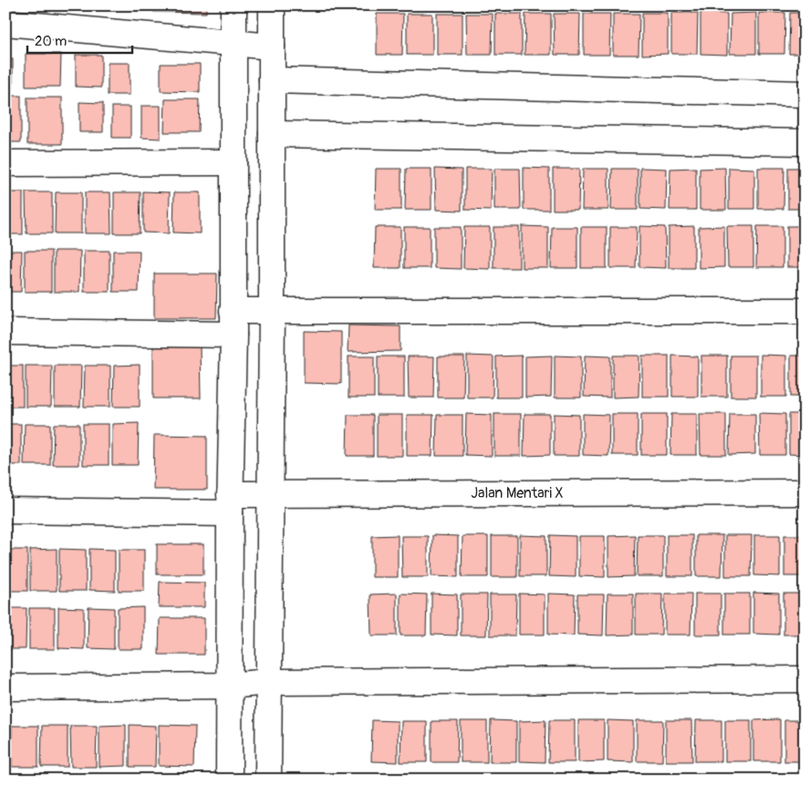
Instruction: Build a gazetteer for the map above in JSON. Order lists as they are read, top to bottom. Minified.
{"streets":{"street":["Jalan Mentari X"]},"scale_bar":"20 m"}
